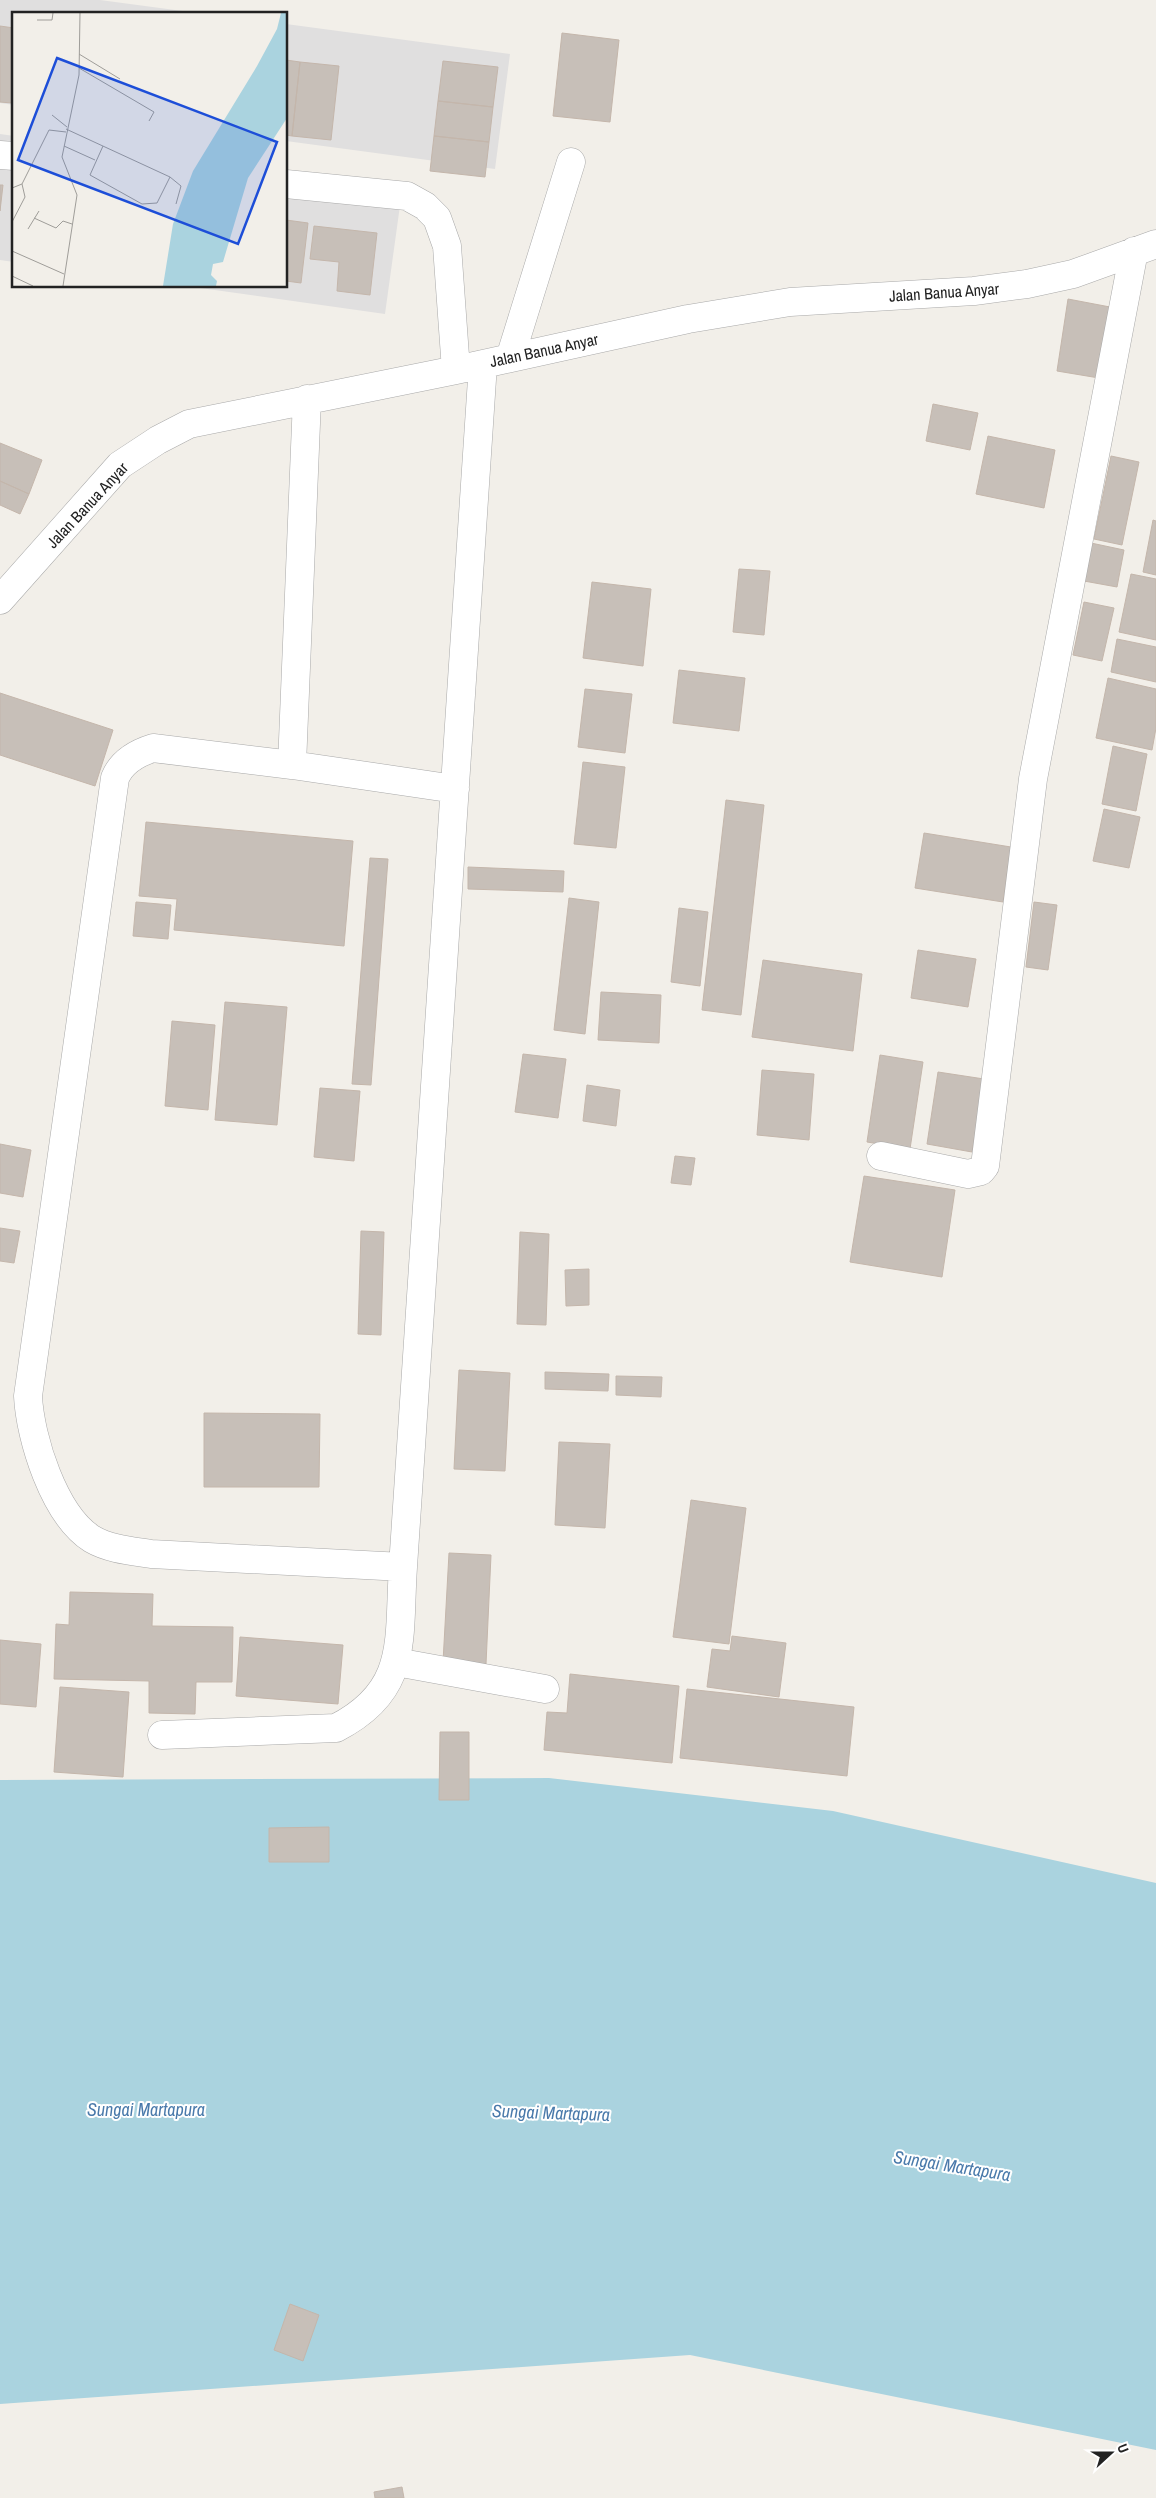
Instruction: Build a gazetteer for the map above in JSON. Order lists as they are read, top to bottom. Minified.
{"streets":{"street":["Jalan Banua Anyar"]},"water":["Sungai Martapura"],"north":"right"}
